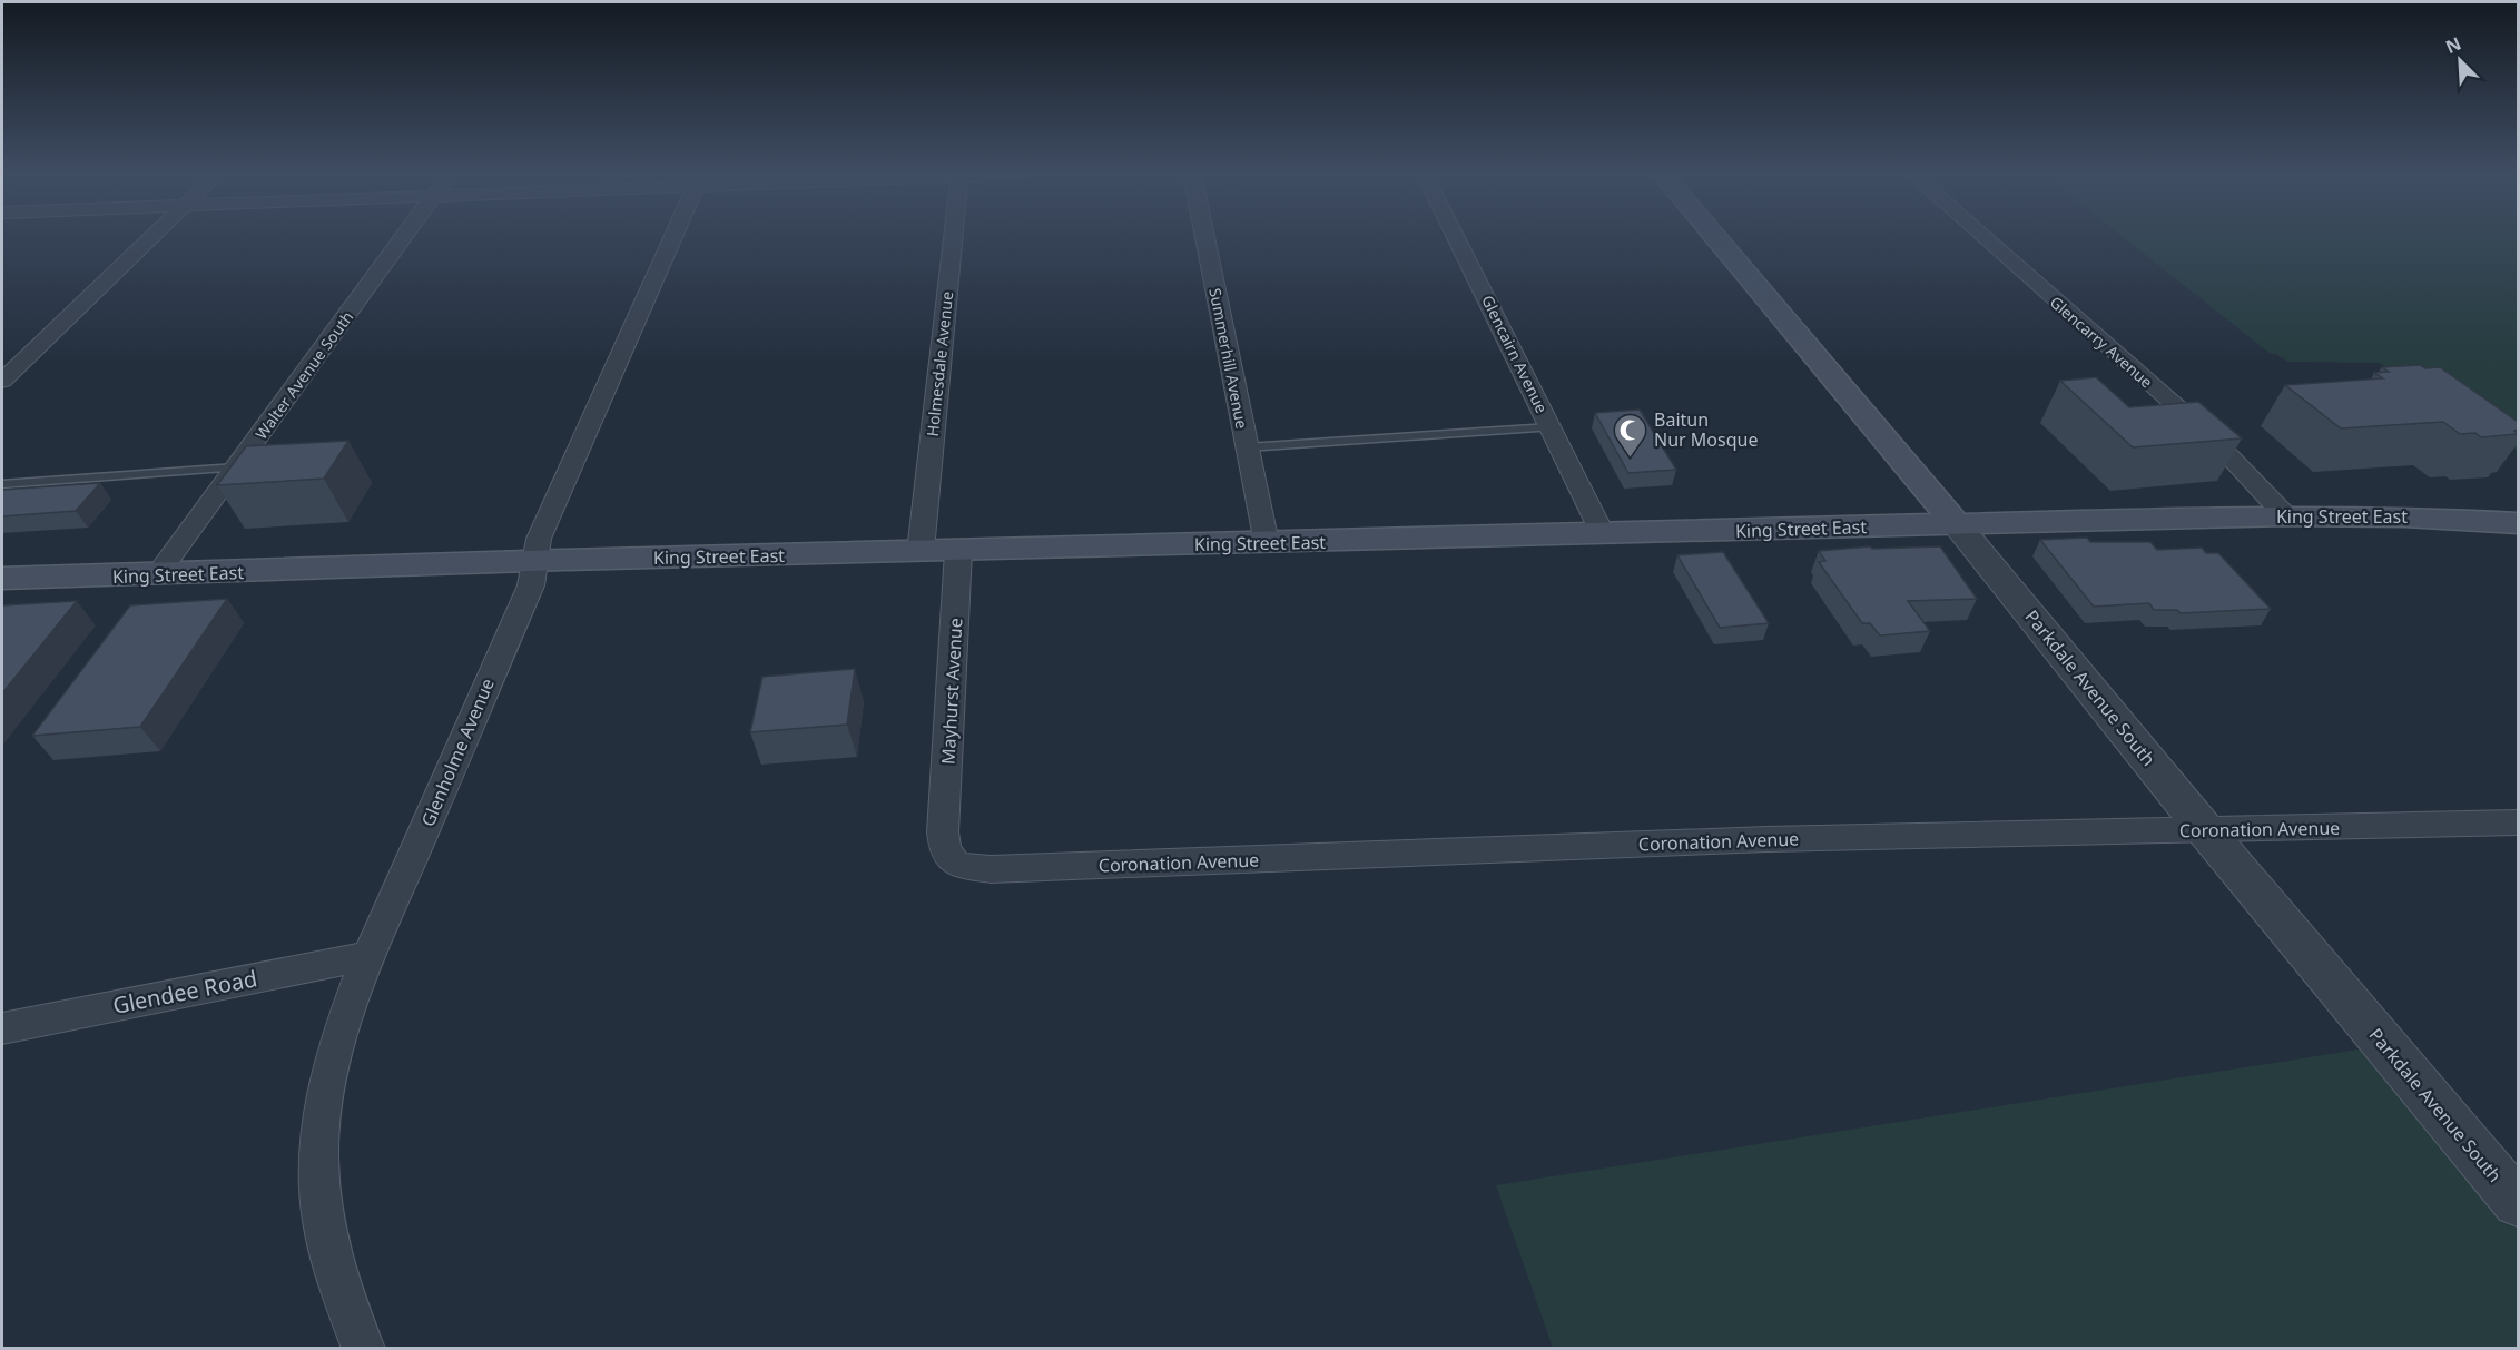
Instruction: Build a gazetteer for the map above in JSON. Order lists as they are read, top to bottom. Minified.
{"streets":{"main road":["King Street East","Parkdale Avenue South"],"street":["Glencarry Avenue","Glencairn Avenue","Summerhill Avenue","Holmesdale Avenue","Walter Avenue South","Mayhurst Avenue","Glenholme Avenue","Coronation Avenue","Glendee Road"]},"crossings":[["Glencarry Avenue","King Street East"],["Glencairn Avenue","King Street East"],["Summerhill Avenue","King Street East"],["Holmesdale Avenue","King Street East"],["Walter Avenue South","King Street East"],["King Street East","Parkdale Avenue South"],["King Street East","Mayhurst Avenue"],["King Street East","Glenholme Avenue"],["Parkdale Avenue South","Coronation Avenue"],["Mayhurst Avenue","Coronation Avenue"],["Glenholme Avenue","Glendee Road"]],"places":{"mosque":["Baitun Nur Mosque"]},"north":"top left"}
